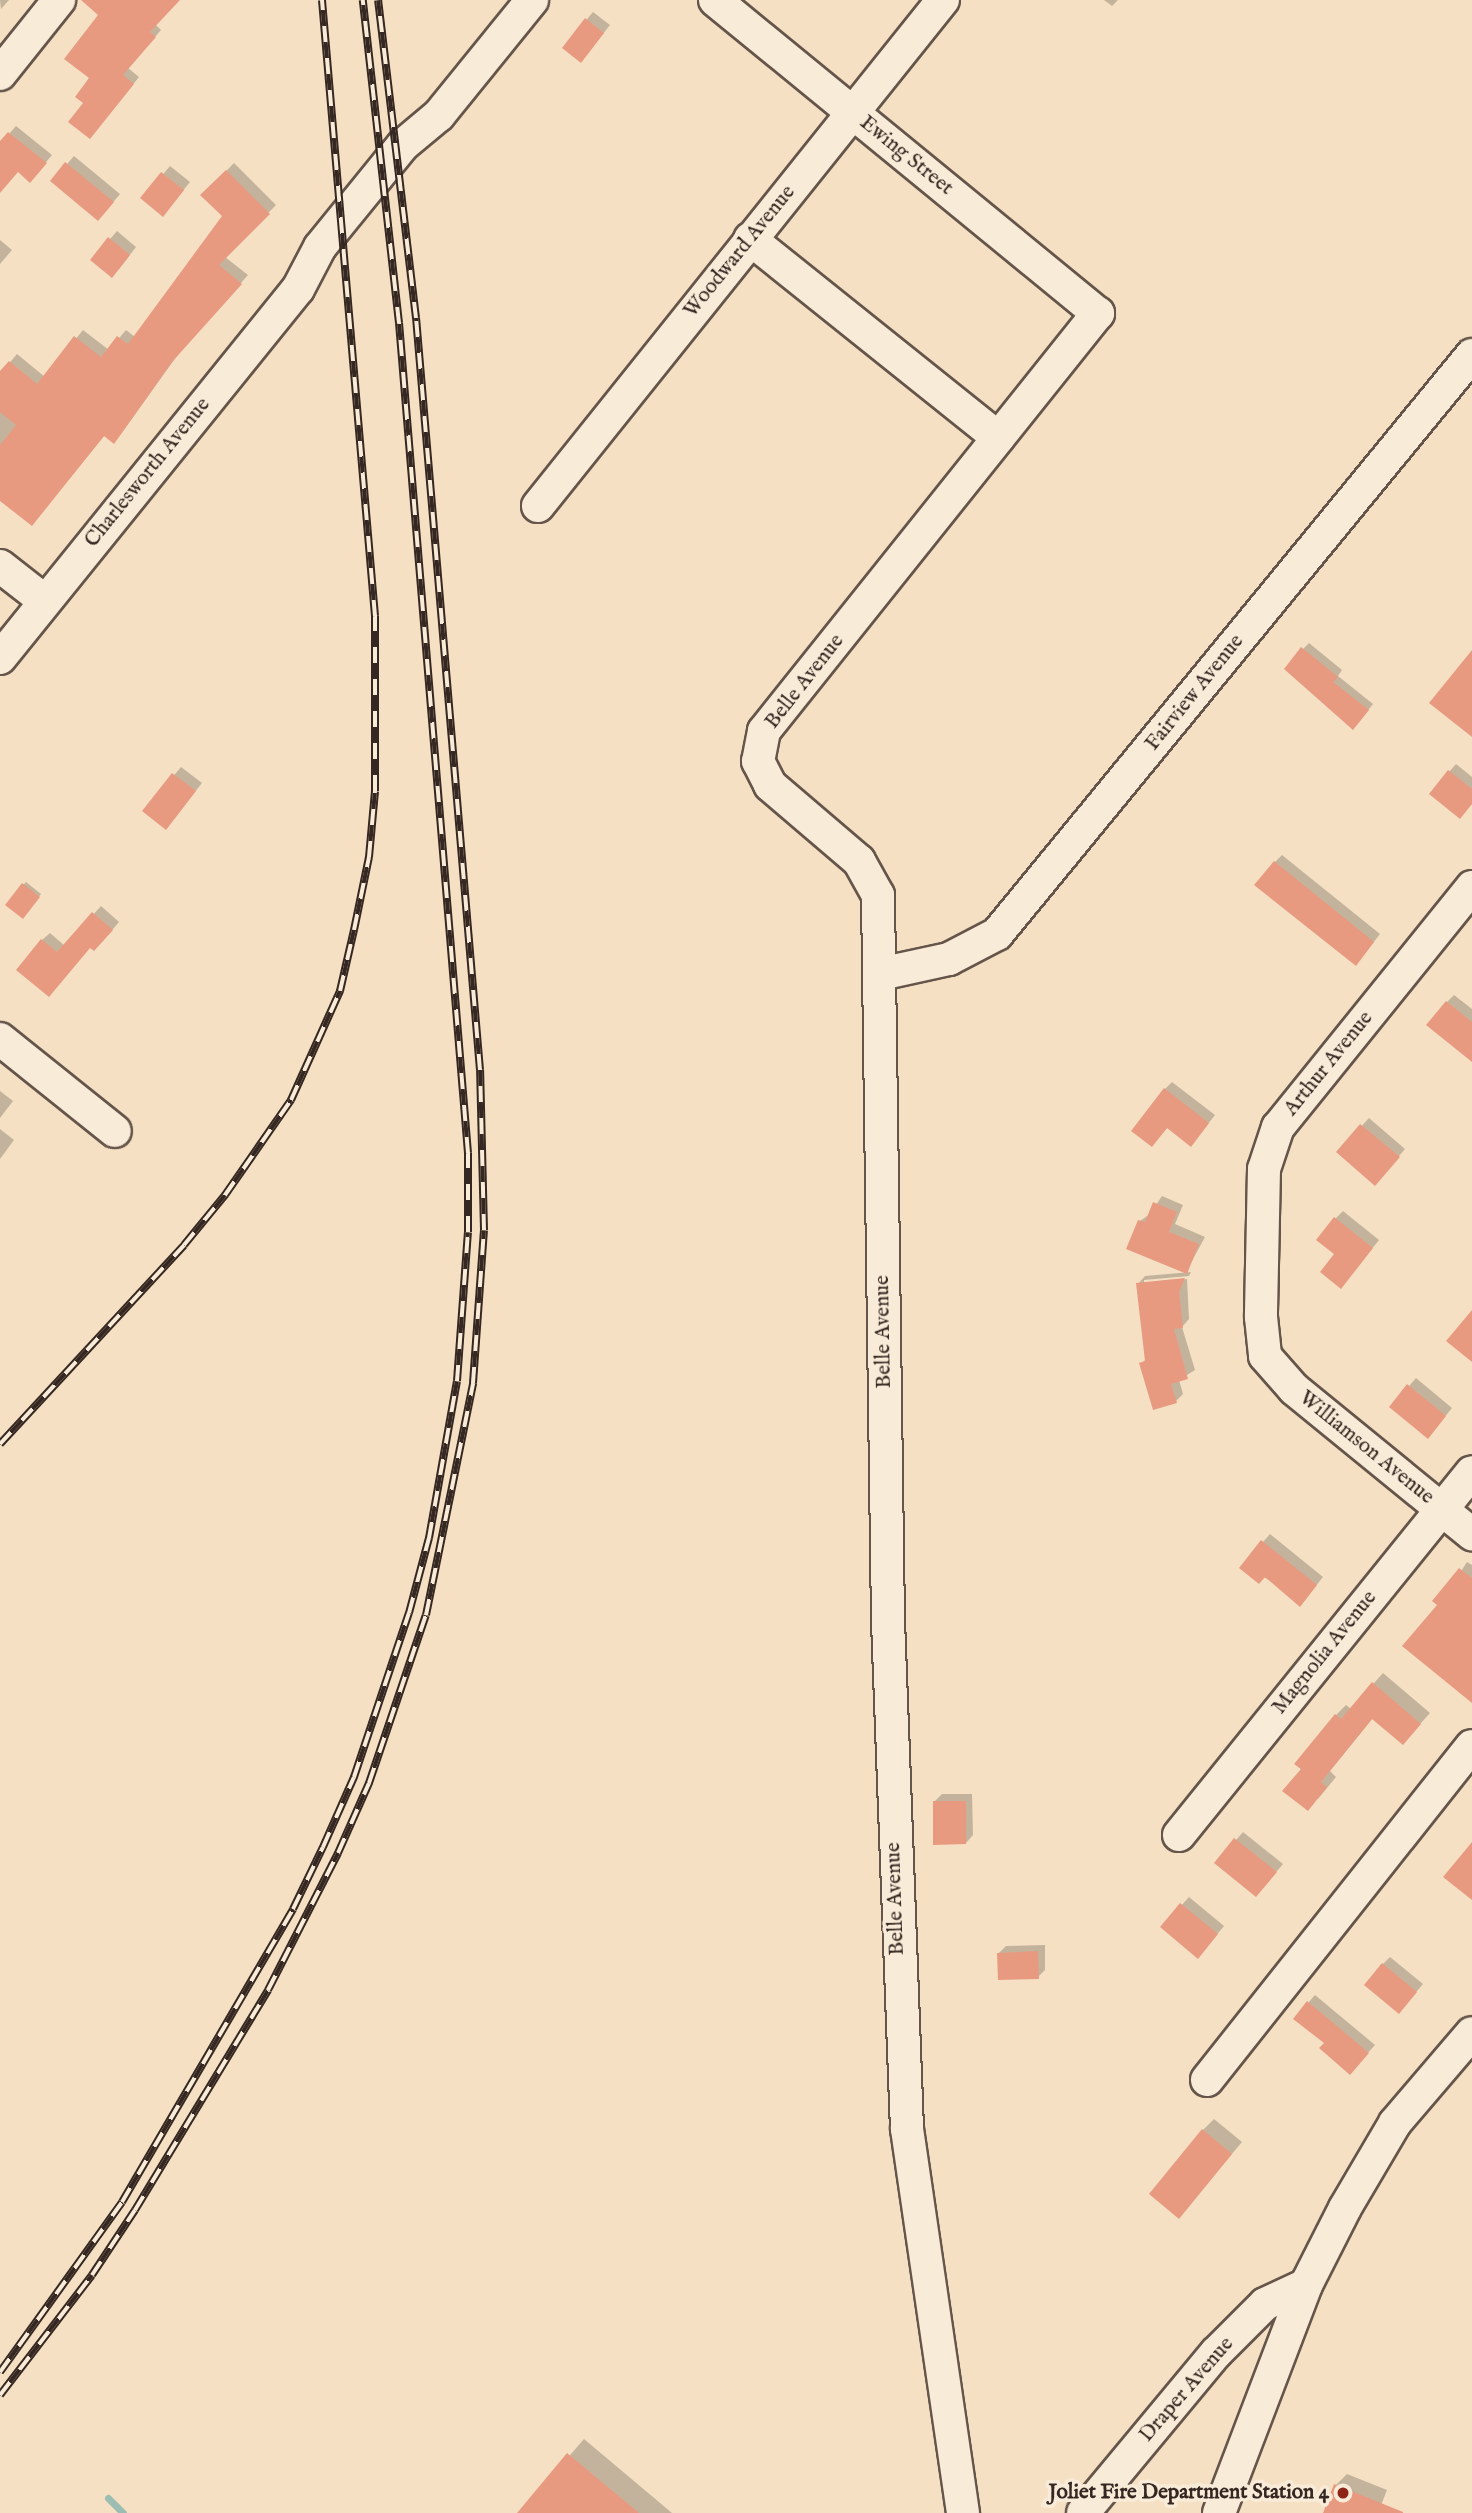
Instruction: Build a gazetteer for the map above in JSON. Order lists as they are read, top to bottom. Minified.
{"streets":{"street":["Ewing Street","Woodward Avenue","Charlesworth Avenue","Belle Avenue","Fairview Avenue","Arthur Avenue","Williamson Avenue","Magnolia Avenue","Draper Avenue"]},"crossings":[["Ewing Street","Woodward Avenue"],["Ewing Street","Belle Avenue"],["Belle Avenue","Fairview Avenue"],["Arthur Avenue","Williamson Avenue"],["Williamson Avenue","Magnolia Avenue"]],"places":["Joliet Fire Department Station 4"]}
